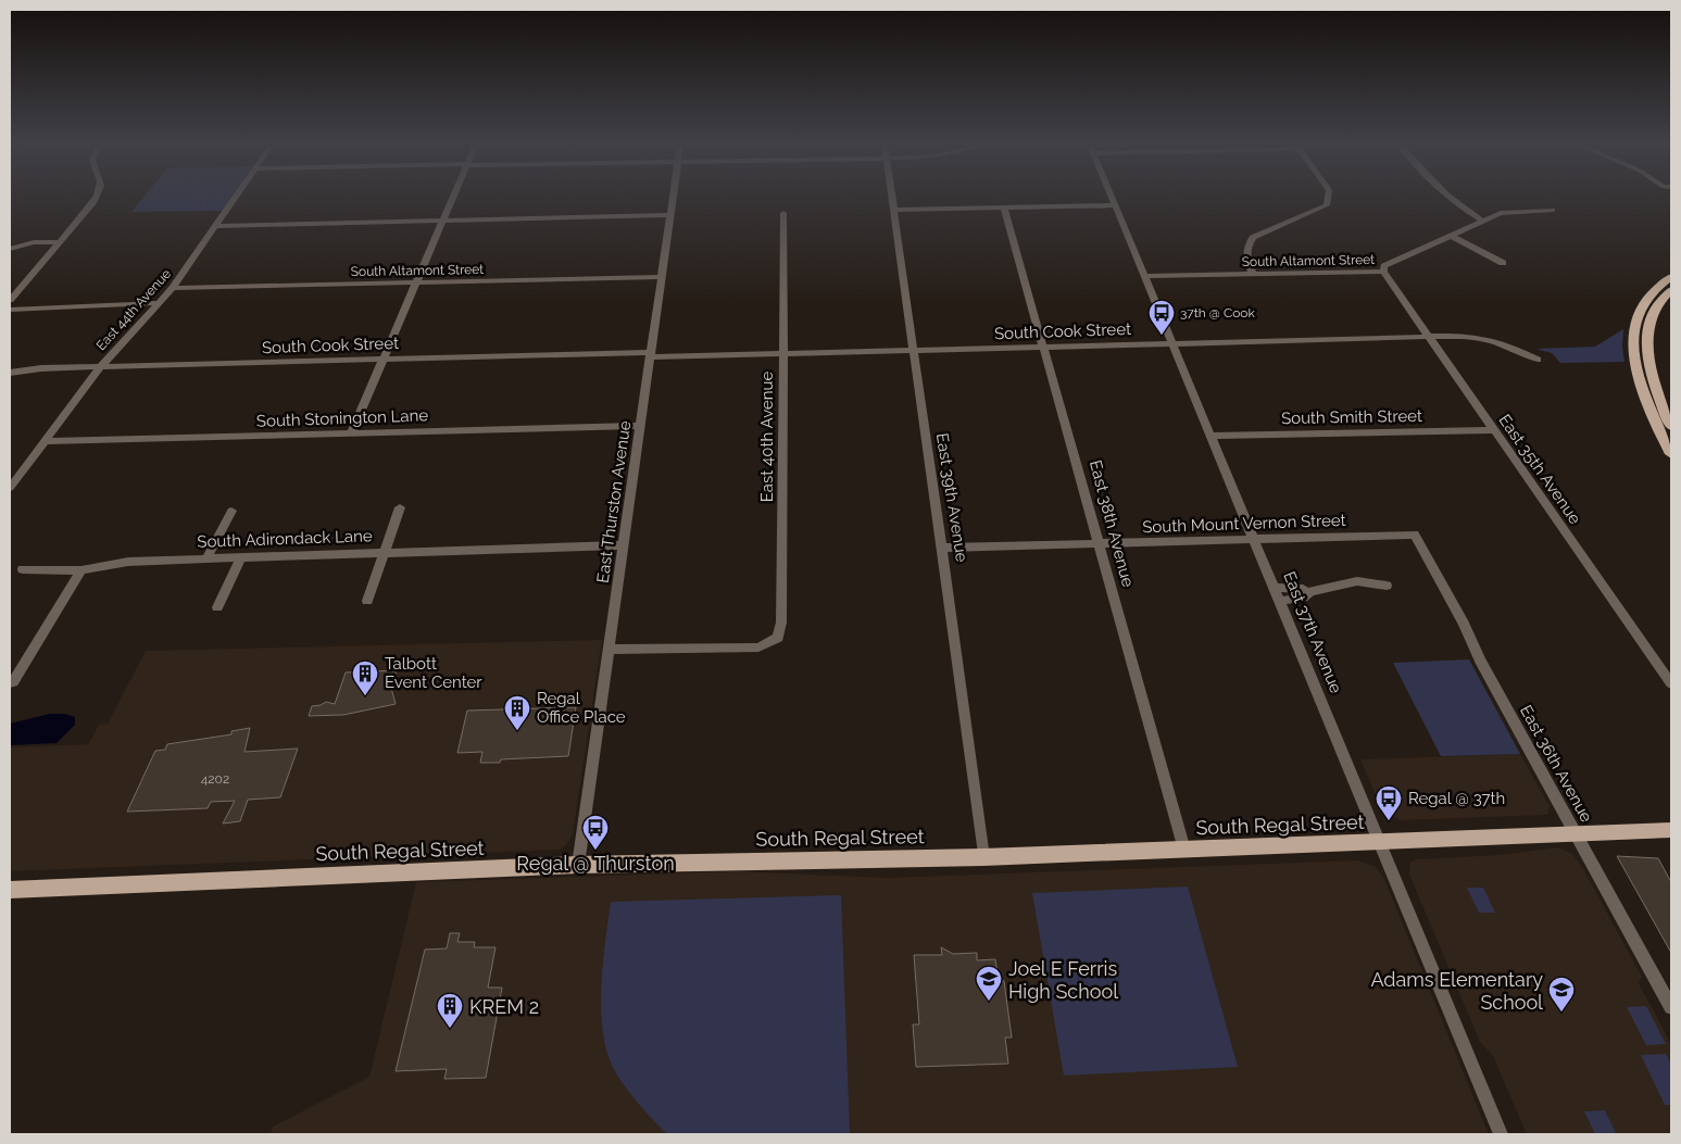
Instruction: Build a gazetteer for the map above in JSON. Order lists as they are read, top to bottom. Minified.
{"streets":{"main road":["South Regal Street"],"street":["South Altamont Street","East 44th Avenue","South Cook Street","South Smith Street","South Stonington Lane","East 40th Avenue","East 35th Avenue","East 39th Avenue","East Thurston Avenue","East 38th Avenue","South Mount Vernon Street","South Adirondack Lane","East 37th Avenue","East 36th Avenue"]},"crossings":[["South Altamont Street","East 44th Avenue"],["South Altamont Street","East 35th Avenue"],["South Altamont Street","East Thurston Avenue"],["South Altamont Street","East 37th Avenue"],["East 44th Avenue","South Cook Street"],["East 44th Avenue","South Stonington Lane"],["South Cook Street","East 40th Avenue"],["South Cook Street","East 35th Avenue"],["South Cook Street","East 39th Avenue"],["South Cook Street","East Thurston Avenue"],["South Cook Street","East 38th Avenue"],["South Cook Street","East 37th Avenue"],["South Smith Street","East 35th Avenue"],["South Smith Street","East 37th Avenue"],["South Stonington Lane","East Thurston Avenue"],["East 40th Avenue","East Thurston Avenue"],["East 39th Avenue","South Mount Vernon Street"],["East 39th Avenue","South Regal Street"],["East Thurston Avenue","South Adirondack Lane"],["East Thurston Avenue","South Regal Street"],["East 38th Avenue","South Mount Vernon Street"],["East 38th Avenue","South Regal Street"],["South Mount Vernon Street","East 37th Avenue"],["South Mount Vernon Street","East 36th Avenue"],["East 37th Avenue","South Regal Street"],["East 36th Avenue","South Regal Street"]],"places":{"bus stop":["37th @ Cook","Regal @ 37th","Regal @ Thurston"],"building":["Talbott Event Center","Regal Office Place","KREM 2"],"school or university":["Joel E Ferris High School","Adams Elementary School"]},"house_numbers":["4202"]}
